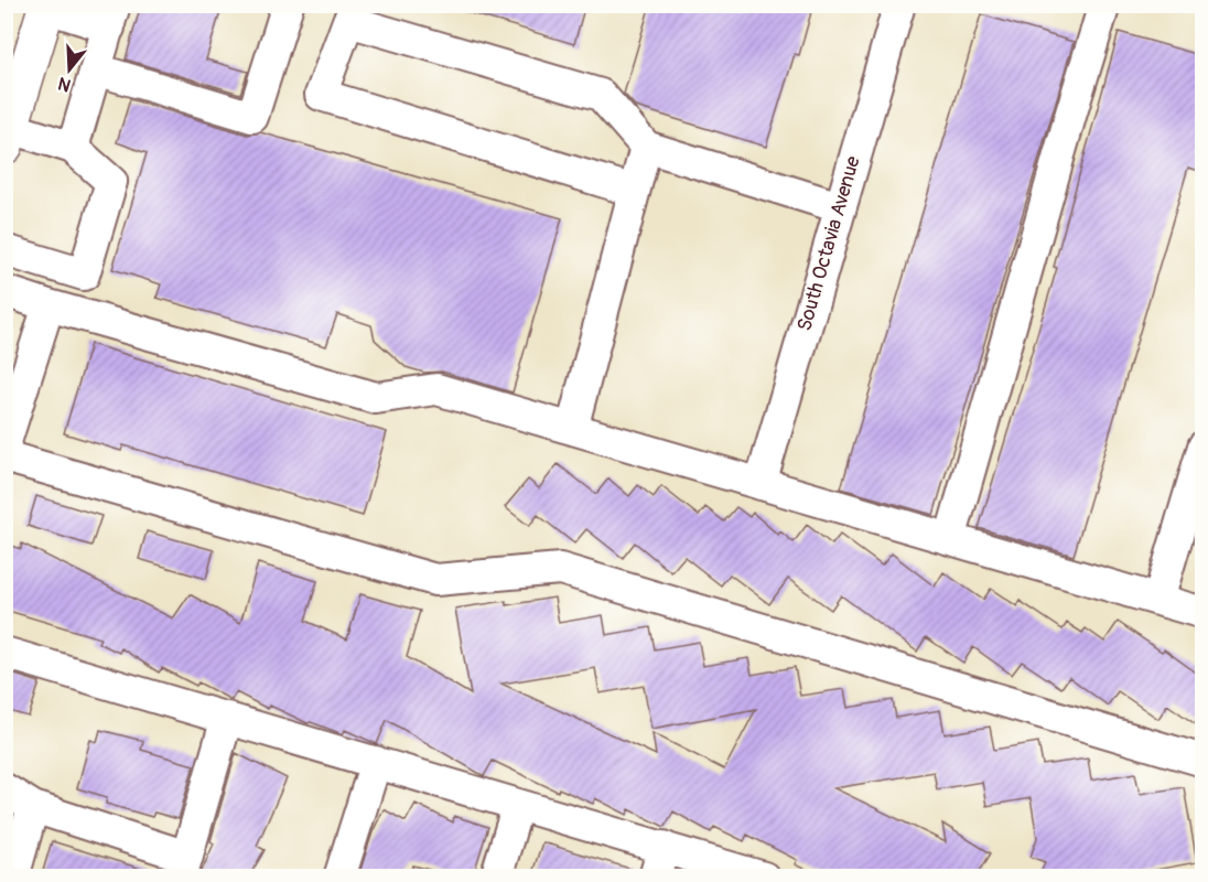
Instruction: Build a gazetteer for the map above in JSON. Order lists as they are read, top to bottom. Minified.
{"streets":{"street":["South Octavia Avenue"]},"north":"bottom"}
